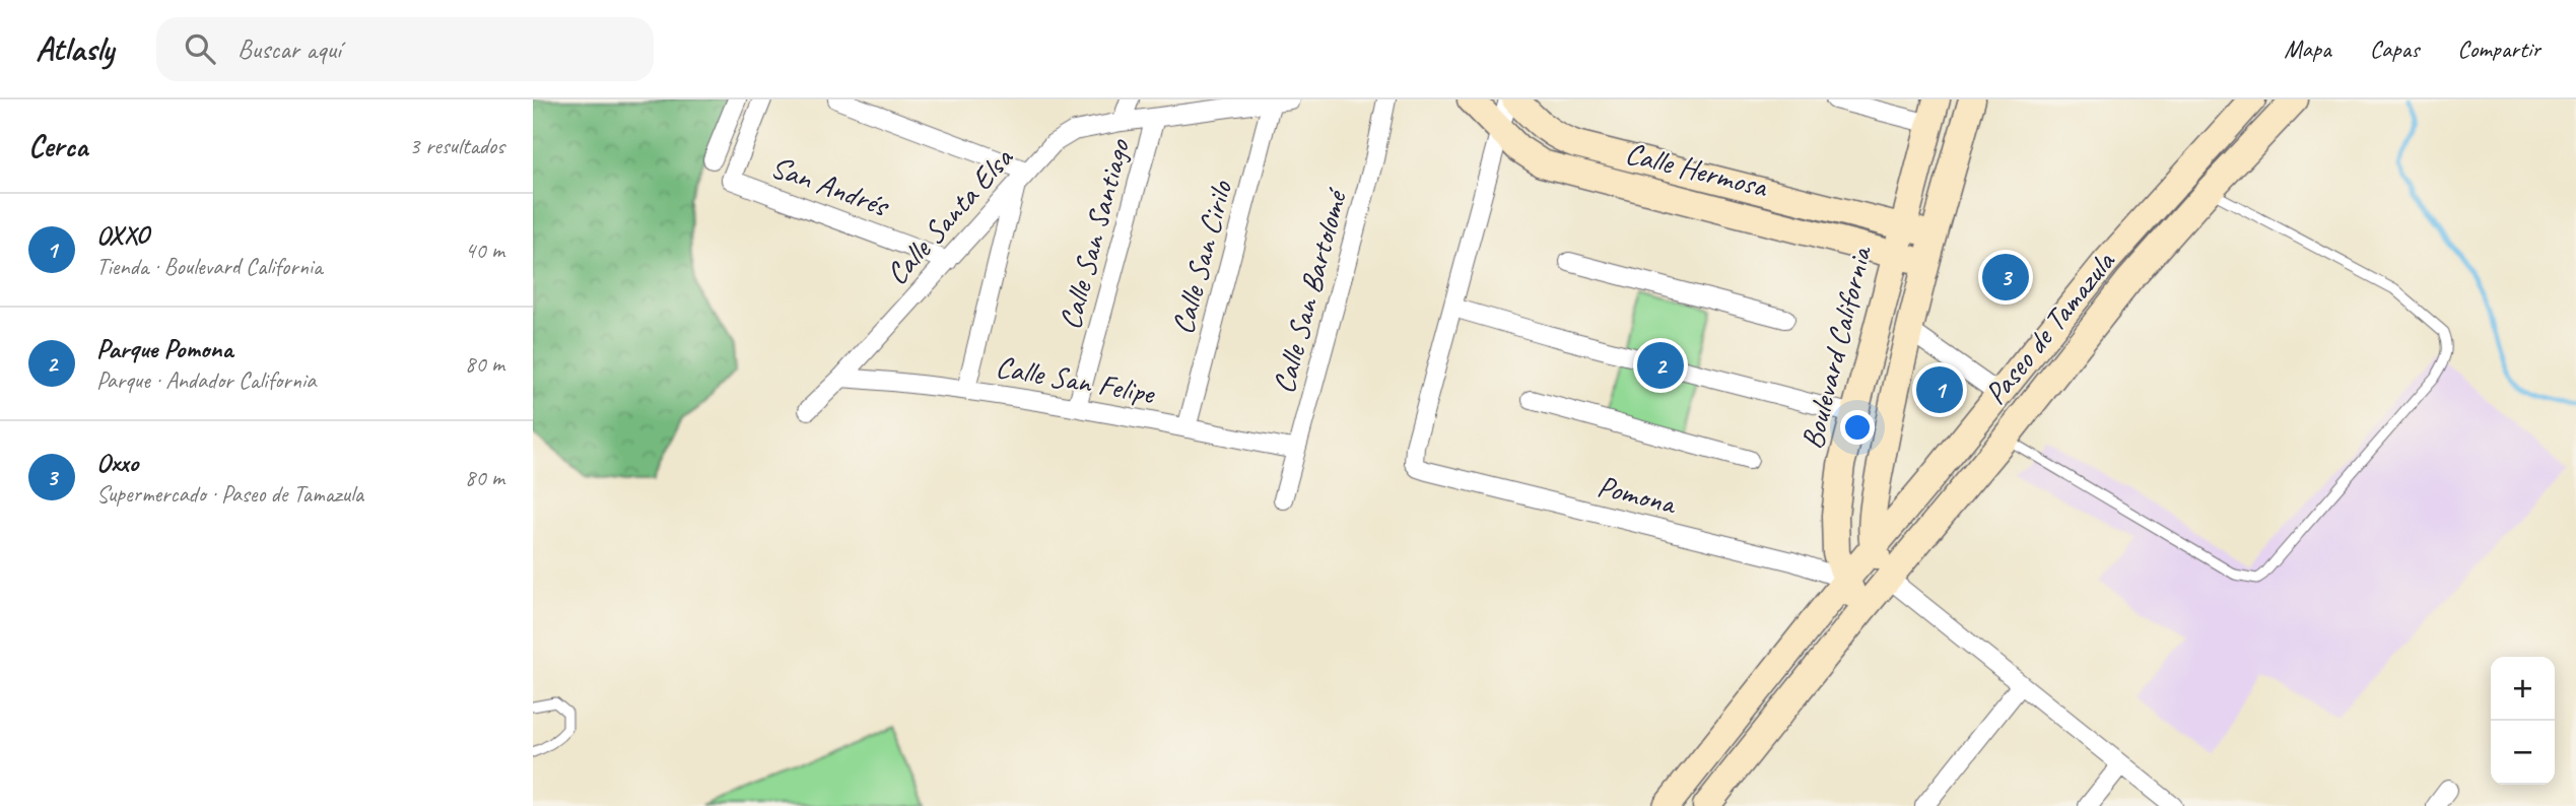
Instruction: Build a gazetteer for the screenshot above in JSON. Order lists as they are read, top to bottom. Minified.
{"streets":{"street":["Calle Hermosa","San Andrés","Calle Santa Elsa","Calle San Santiago","Calle San Cirilo","Calle San Bartolomé","Paseo de Tamazula","Boulevard California","Calle San Felipe","Pomona"]},"crossings":[["Calle Hermosa","Boulevard California"],["San Andrés","Calle Santa Elsa"],["Calle Santa Elsa","Calle San Santiago"],["Calle Santa Elsa","Calle San Cirilo"],["Calle Santa Elsa","Calle San Felipe"],["Calle San Santiago","Calle San Felipe"],["Calle San Cirilo","Calle San Felipe"],["Calle San Bartolomé","Calle San Felipe"],["Paseo de Tamazula","Boulevard California"],["Paseo de Tamazula","Pomona"],["Boulevard California","Pomona"]],"page":{"header":"Atlasly","search":"Buscar aquí","nav":["Mapa","Capas","Compartir"],"heading":["Cerca","3 resultados"],"list":[{"mark":"1","name":"OXXO","note":"Tienda · Boulevard California","value":"40 m"},{"mark":"2","name":"Parque Pomona","note":"Parque · Andador California","value":"80 m"},{"mark":"3","name":"Oxxo","note":"Supermercado · Paseo de Tamazula","value":"80 m"}],"pins":["3","2","1"],"map_buttons":["+","−"]}}
